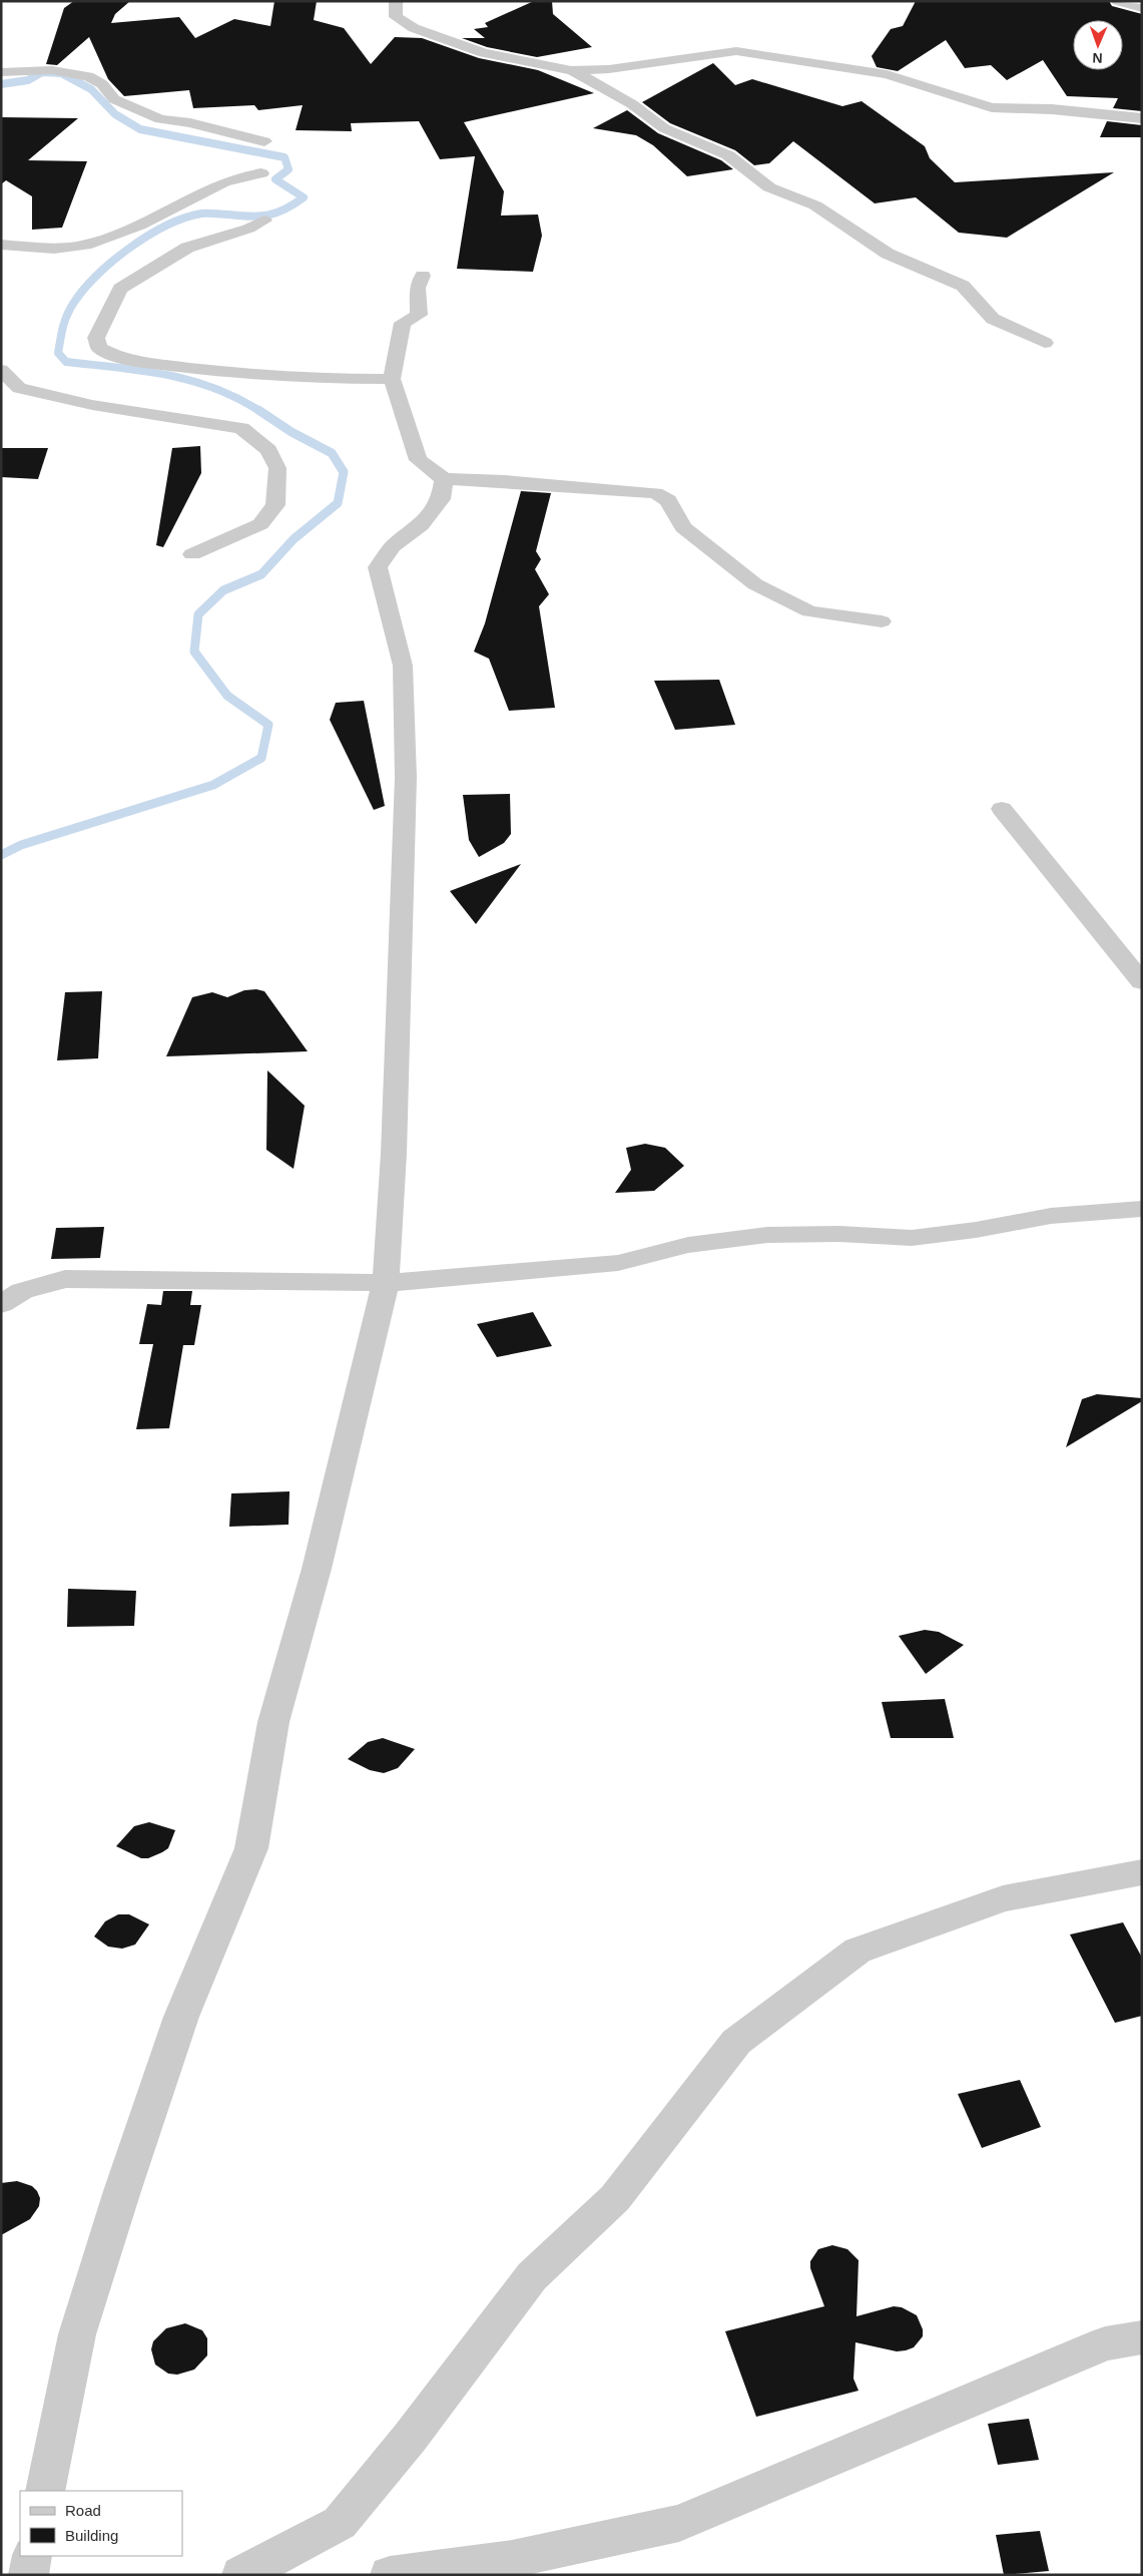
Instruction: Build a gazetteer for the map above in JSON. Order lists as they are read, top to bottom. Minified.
{"legend":["Road","Building"],"north":"bottom"}
